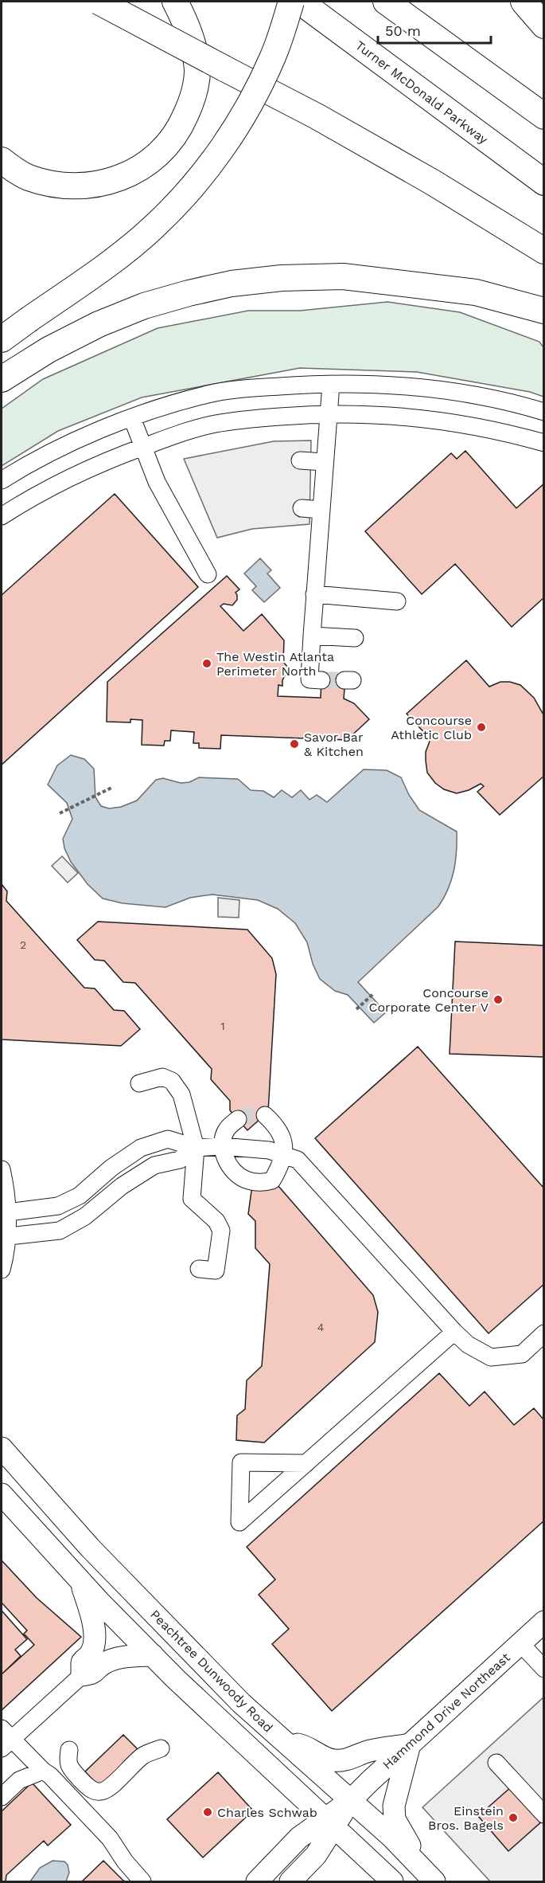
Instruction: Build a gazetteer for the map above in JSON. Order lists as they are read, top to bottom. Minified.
{"streets":{"highway":["Turner McDonald Parkway"],"main road":["Peachtree Dunwoody Road","Hammond Drive Northeast"]},"crossings":[["Peachtree Dunwoody Road","Hammond Drive Northeast"]],"places":["The Westin Atlanta Perimeter North","Concourse Athletic Club","Savor Bar & Kitchen","Concourse Corporate Center V","Charles Schwab","Einstein Bros. Bagels"],"house_numbers":["2","1","4"],"scale_bar":"50 m"}
